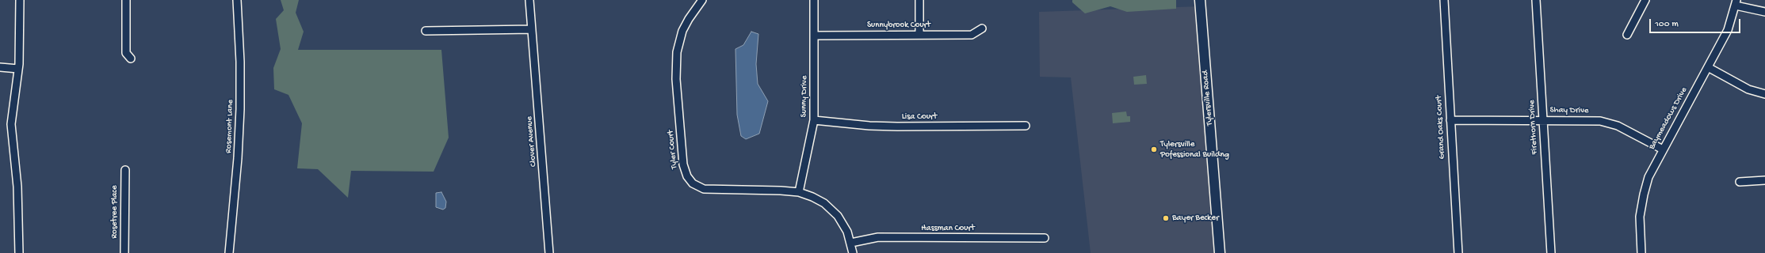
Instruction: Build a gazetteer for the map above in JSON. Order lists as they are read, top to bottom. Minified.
{"streets":{"main road":["Tylersville Road"],"street":["Sunnybrook Court","Sunny Drive","Shay Drive","Lisa Court","Baymeadows Drive","Rosemont Lane","Grand Oaks Court","Firethorn Drive","Clover Avenue","Tyler Court","Rosetree Place","Hassman Court"]},"crossings":[["Sunnybrook Court","Sunny Drive"],["Sunny Drive","Lisa Court"],["Sunny Drive","Tyler Court"],["Shay Drive","Baymeadows Drive"],["Shay Drive","Grand Oaks Court"],["Shay Drive","Firethorn Drive"],["Tyler Court","Hassman Court"]],"places":["Tylersville Pofessional Buildng","Bayer Becker"],"scale_bar":"100 m"}
